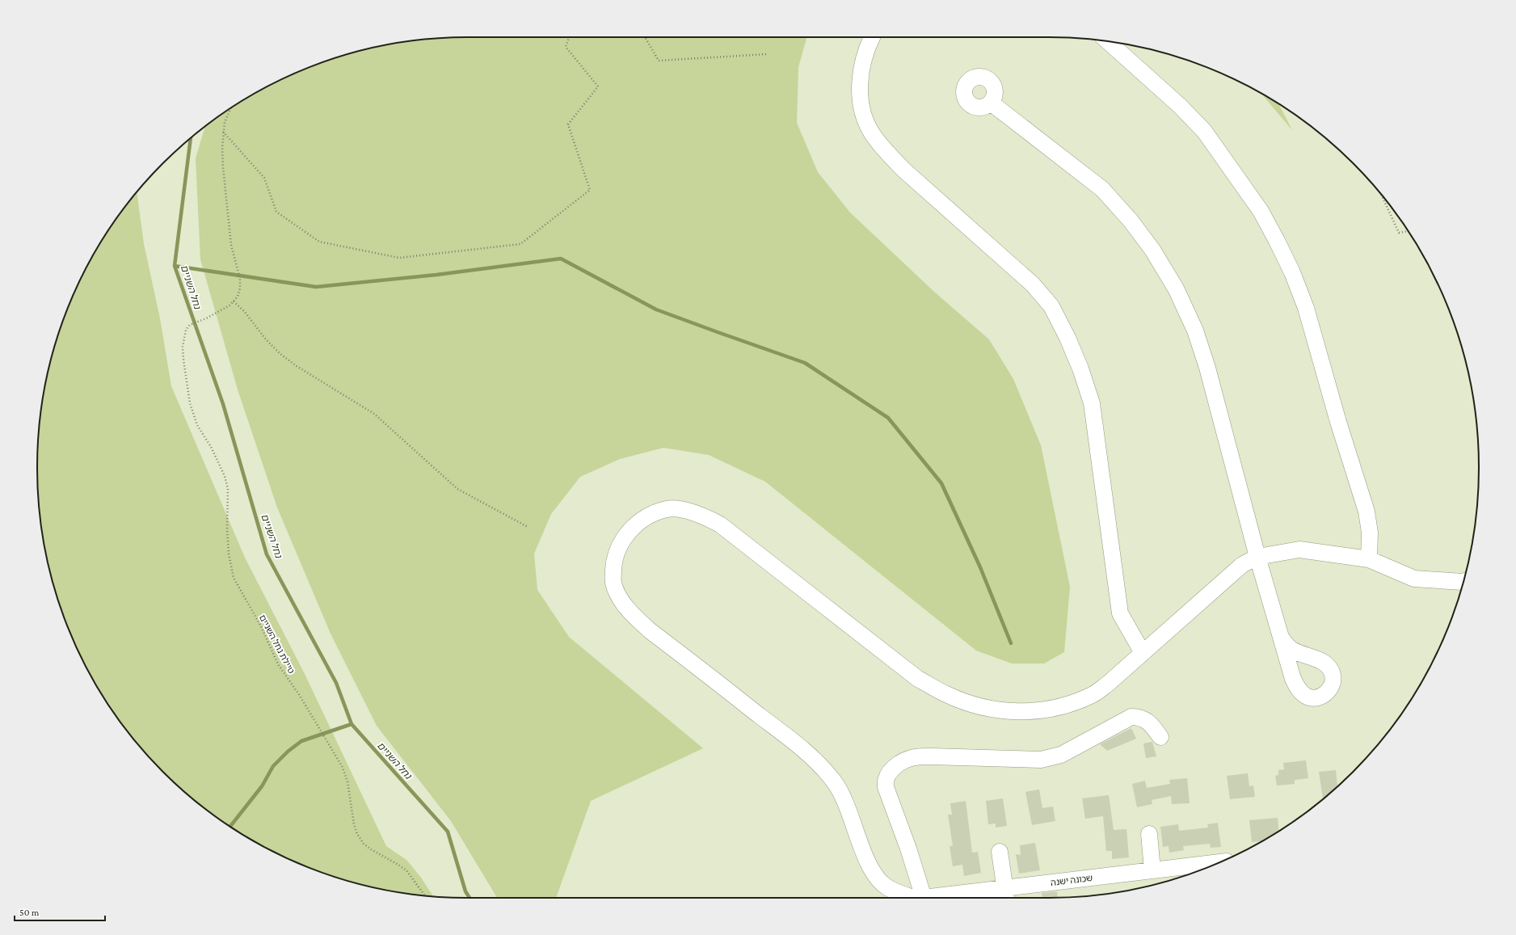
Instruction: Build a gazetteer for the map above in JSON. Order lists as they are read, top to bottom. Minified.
{"streets":{"street":["שכונה ישנה"],"path":["טיילת נחל השניים"]},"water":["נחל השניים"],"scale_bar":"50 m"}
